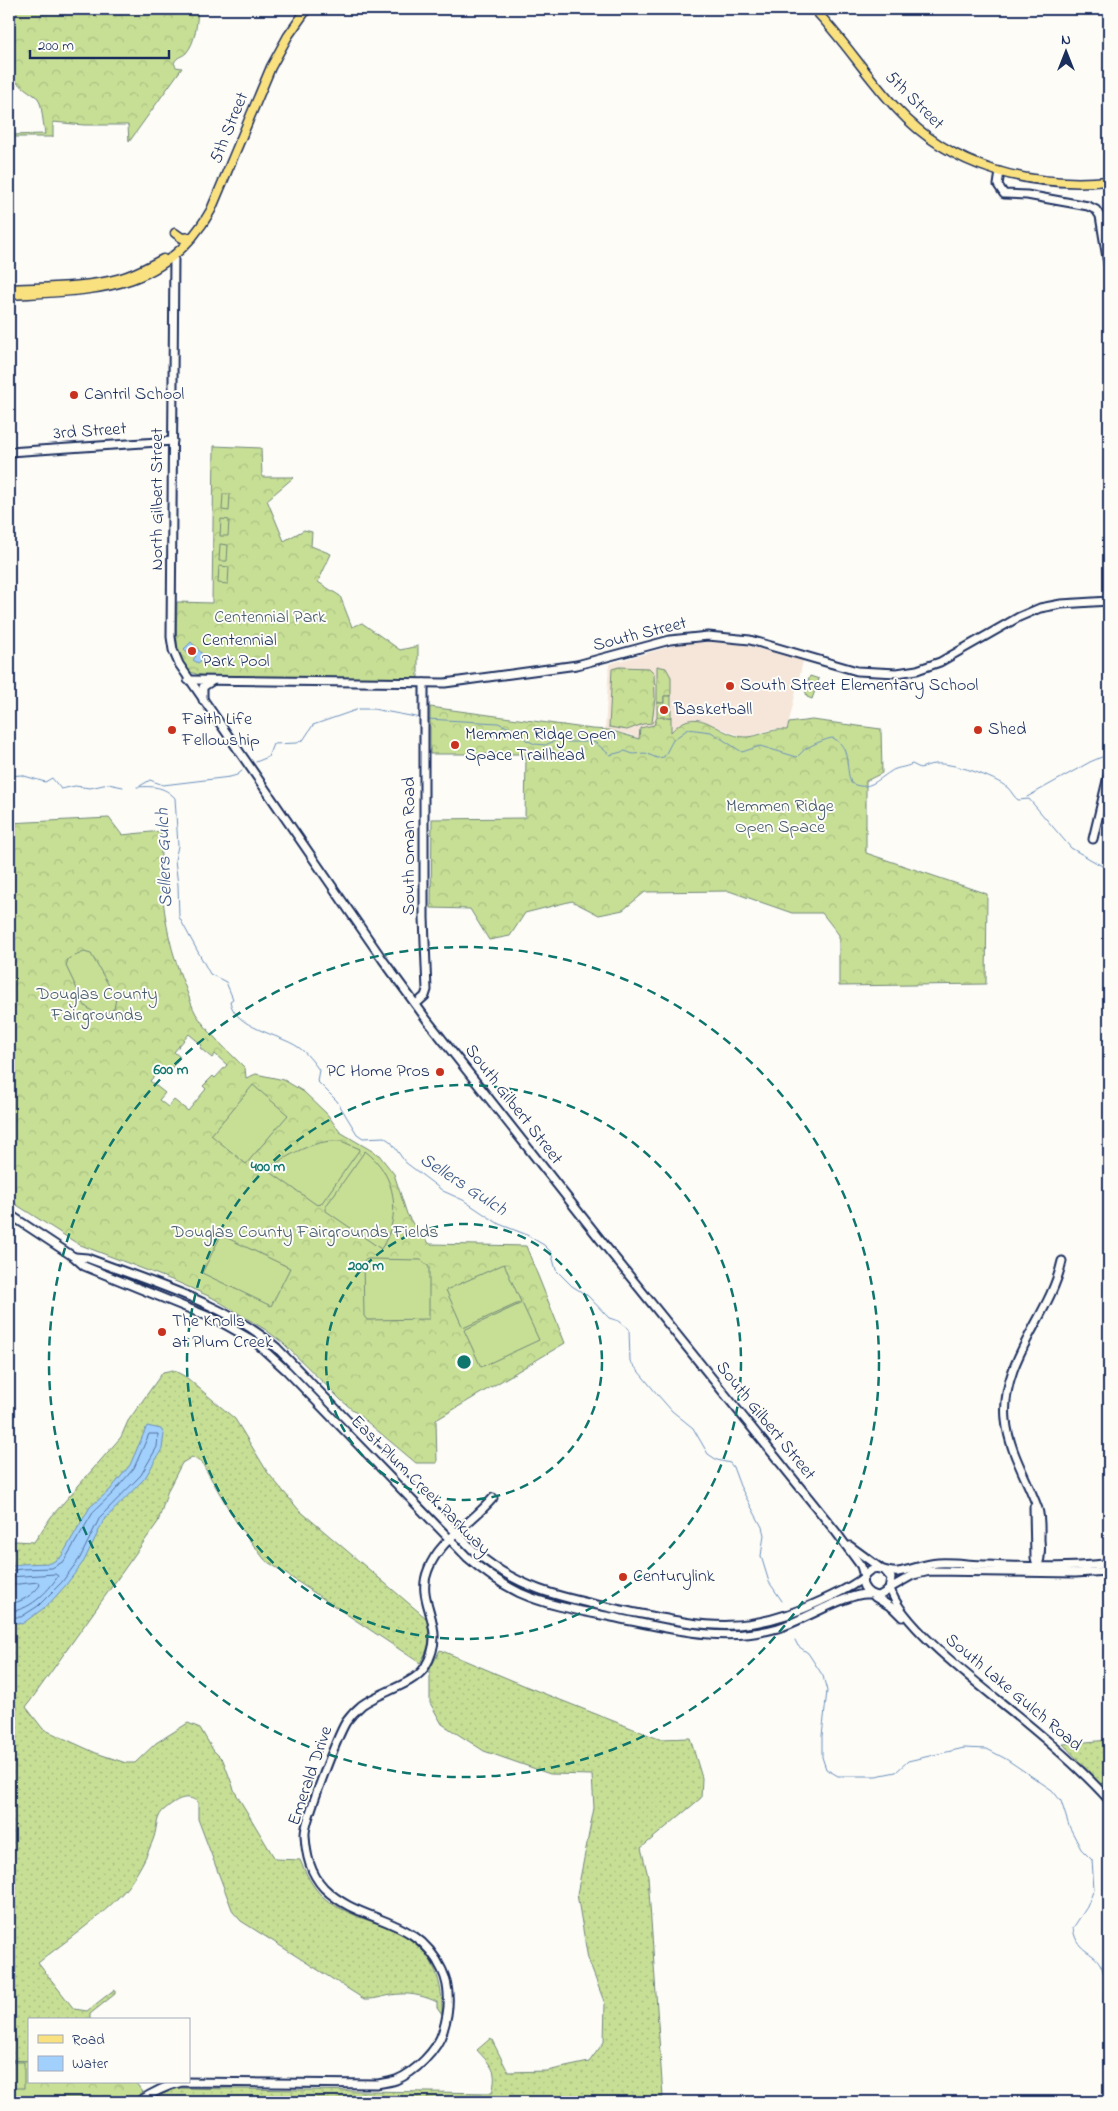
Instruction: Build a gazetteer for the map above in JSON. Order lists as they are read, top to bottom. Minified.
{"streets":{"main road":["5th Street"],"street":["3rd Street","North Gilbert Street","South Street","South Oman Road","South Gilbert Street","East Plum Creek Parkway","South Lake Gulch Road","Emerald Drive"]},"crossings":[["5th Street","North Gilbert Street"],["3rd Street","North Gilbert Street"],["North Gilbert Street","South Street"],["North Gilbert Street","South Gilbert Street"],["South Street","South Oman Road"],["South Street","South Gilbert Street"],["South Oman Road","South Gilbert Street"],["South Gilbert Street","East Plum Creek Parkway"],["South Gilbert Street","South Lake Gulch Road"],["East Plum Creek Parkway","South Lake Gulch Road"],["East Plum Creek Parkway","Emerald Drive"]],"water":["Sellers Gulch"],"parks":["Centennial Park","Memmen Ridge Open Space","Douglas County Fairgrounds","Douglas County Fairgrounds Fields"],"places":["Cantril School","Centennial Park Pool","South Street Elementary School","Basketball","Faith Life Fellowship","Shed","Memmen Ridge Open Space Trailhead","PC Home Pros","The Knolls at Plum Creek","Centurylink"],"legend":["Road","Water"],"scale_bar":"200 m","north":"top","rings":["600 m","400 m","200 m"]}
